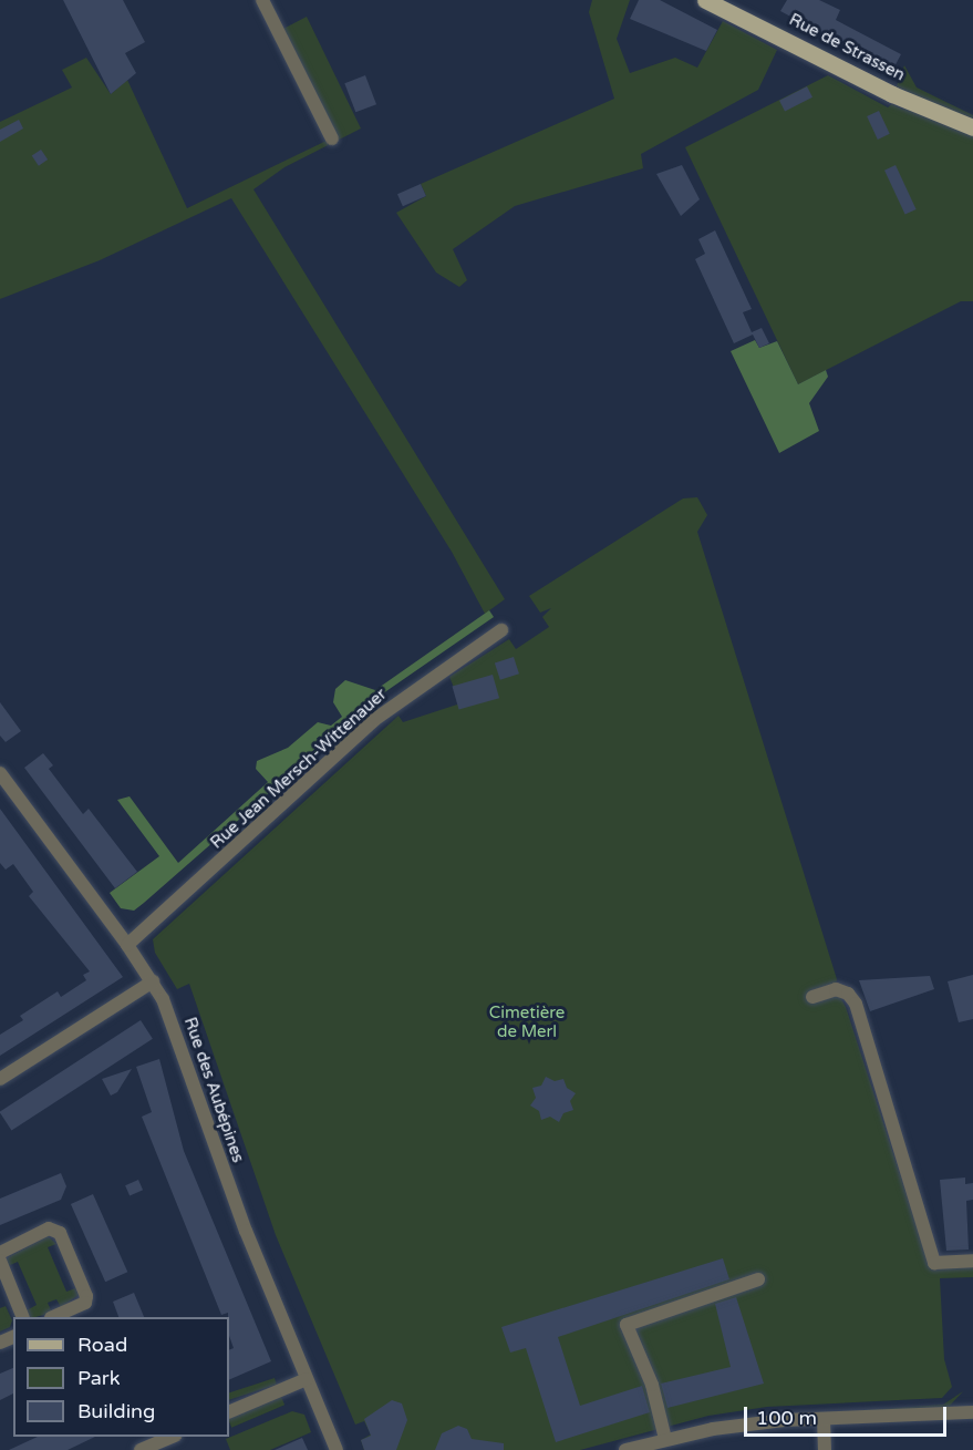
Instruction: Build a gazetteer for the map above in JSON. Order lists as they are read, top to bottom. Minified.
{"streets":{"main road":["Rue de Strassen"],"street":["Rue Jean Mersch-Wittenauer","Rue des Aubépines"]},"crossings":[["Rue Jean Mersch-Wittenauer","Rue des Aubépines"]],"parks":["Cimetière de Merl"],"legend":["Road","Park","Building"],"scale_bar":"100 m"}
